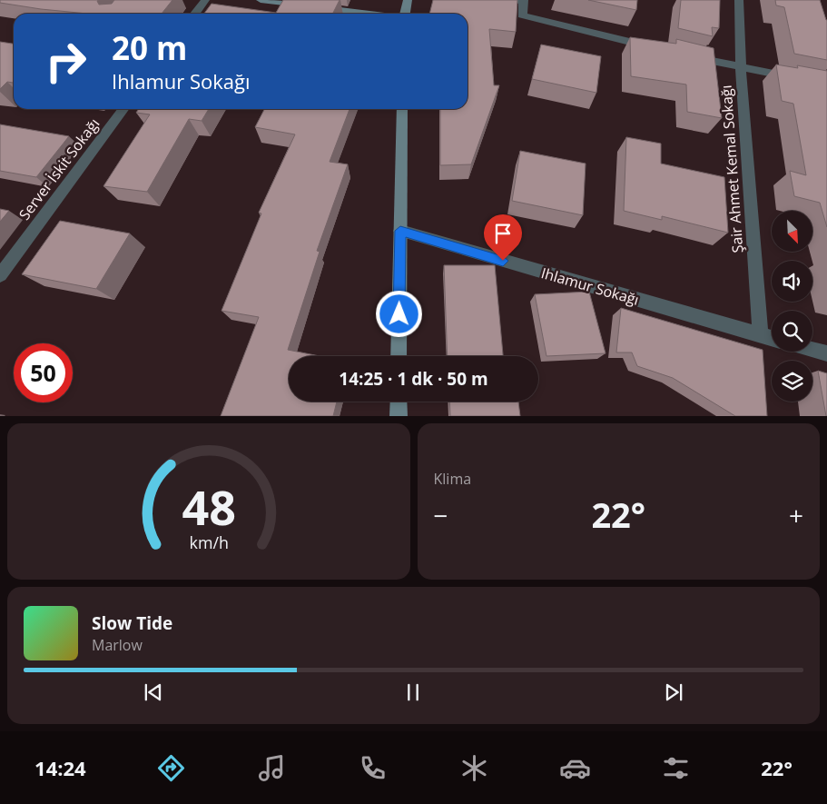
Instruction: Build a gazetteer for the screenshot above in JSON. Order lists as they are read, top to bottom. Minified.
{"streets":{"street":["Server İskit Sokağı","Şair Ahmet Kemal Sokağı","Ihlamur Sokağı"]},"crossings":[["Şair Ahmet Kemal Sokağı","Ihlamur Sokağı"]],"north":"bottom right","page":{"turn":["20 m","Ihlamur Sokağı"],"limit":"50","trip":"14:25 · 1 dk · 50 m","tile":"Klima","heat":["−","22°","+"],"song":["Slow Tide","Marlow"],"tabs":["14:24","22°"],"gauge":["48","km/h"]}}
